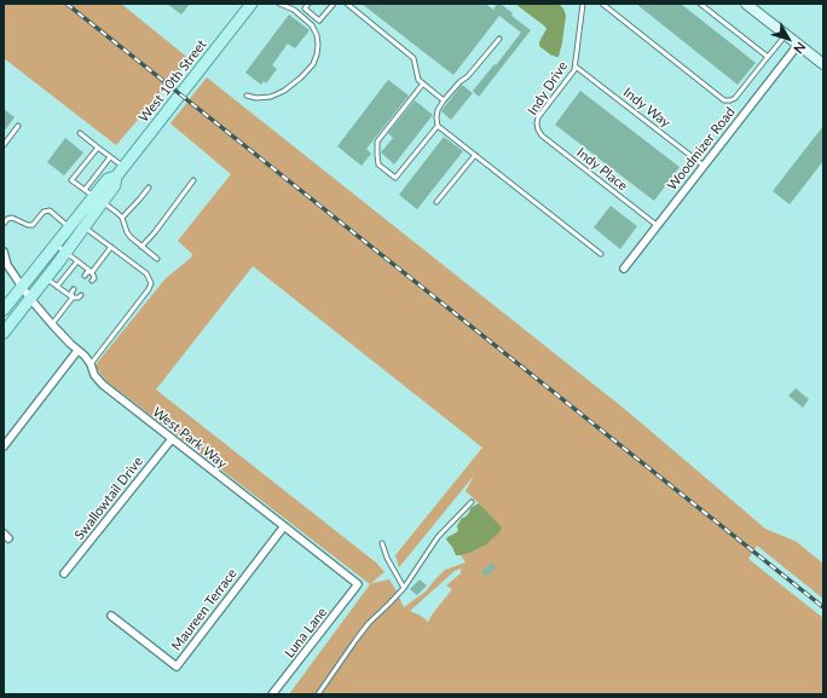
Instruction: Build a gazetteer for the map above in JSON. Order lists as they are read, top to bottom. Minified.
{"streets":{"main road":["West 10th Street"],"street":["Woodmizer Road","West Park Way","Swallowtail Drive","Maureen Terrace","Luna Lane"],"lane":["Indy Drive","Indy Way","Indy Place"]},"crossings":[["West 10th Street","West Park Way"],["Indy Drive","Indy Way"],["Indy Drive","Indy Place"],["Indy Way","Woodmizer Road"],["Woodmizer Road","Indy Place"],["West Park Way","Swallowtail Drive"],["West Park Way","Maureen Terrace"],["West Park Way","Luna Lane"]],"north":"bottom right"}
